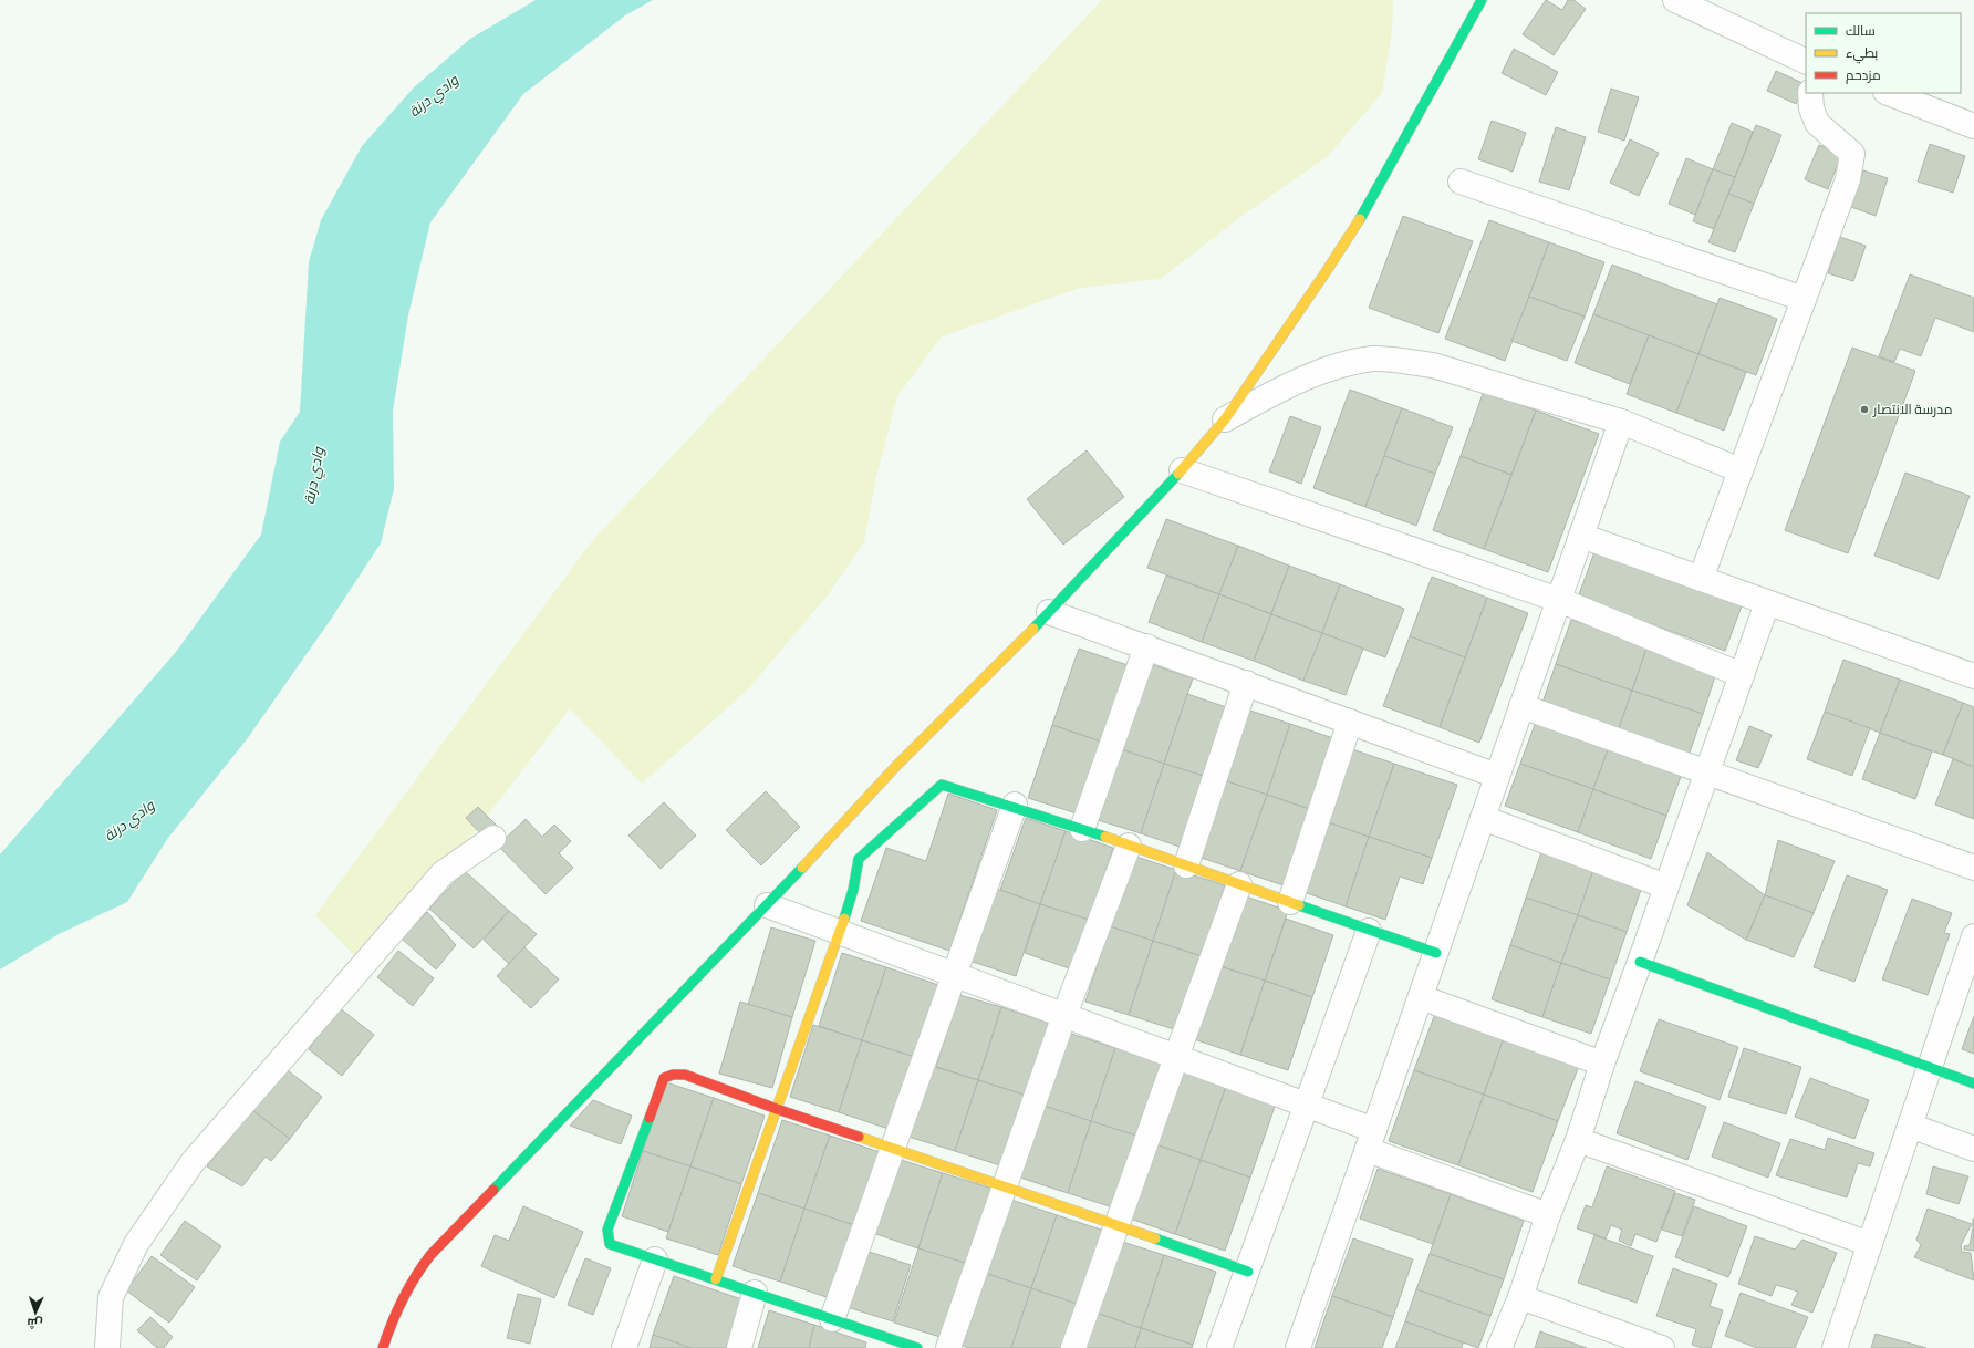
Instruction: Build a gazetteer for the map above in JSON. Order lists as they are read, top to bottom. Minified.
{"water":["وادي درنة"],"places":["مدرسة الانتصار"],"legend":["سالك","بطيء","مزدحم"],"north":"bottom"}
